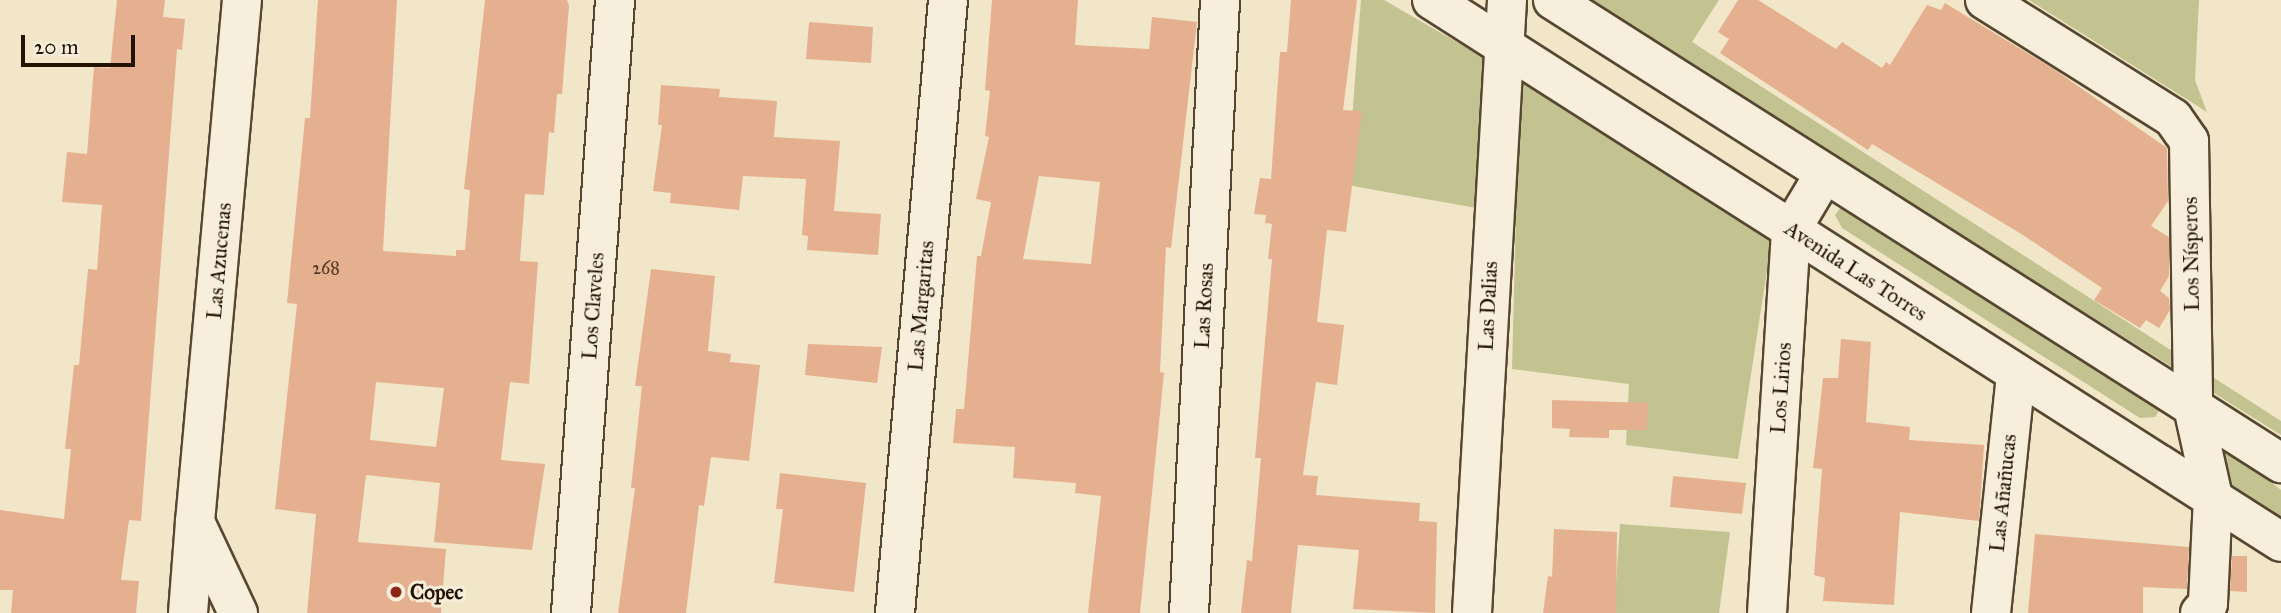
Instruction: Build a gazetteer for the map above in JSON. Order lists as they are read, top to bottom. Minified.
{"streets":{"street":["Los Nísperos","Las Azucenas","Avenida Las Torres","Los Claveles","Las Margaritas","Las Rosas","Las Dalias","Los Lirios","Las Añañucas"]},"crossings":[["Los Nísperos","Avenida Las Torres"],["Avenida Las Torres","Las Dalias"],["Avenida Las Torres","Los Lirios"],["Avenida Las Torres","Las Añañucas"]],"places":["Copec"],"house_numbers":["268"],"scale_bar":"20 m"}
